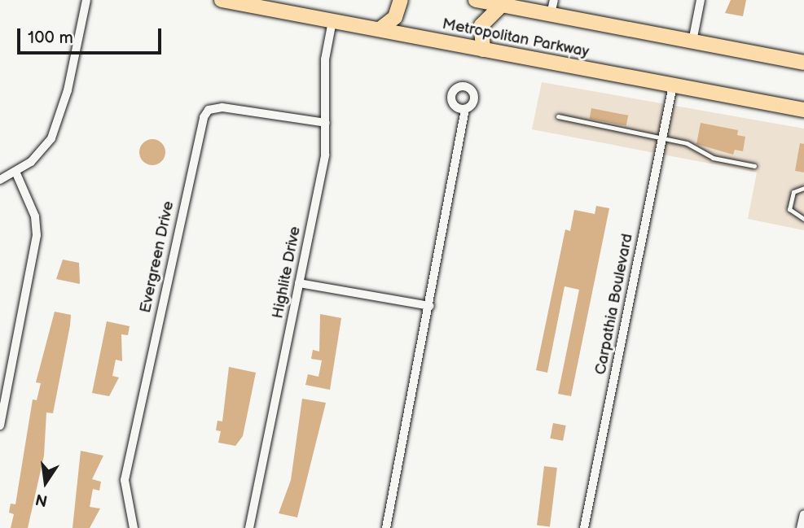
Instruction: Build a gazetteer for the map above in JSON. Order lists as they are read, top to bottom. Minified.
{"streets":{"main road":["Metropolitan Parkway"],"street":["Evergreen Drive","Highlite Drive","Carpathia Boulevard"]},"crossings":[["Metropolitan Parkway","Highlite Drive"],["Metropolitan Parkway","Carpathia Boulevard"],["Evergreen Drive","Highlite Drive"]],"scale_bar":"100 m","north":"bottom"}
